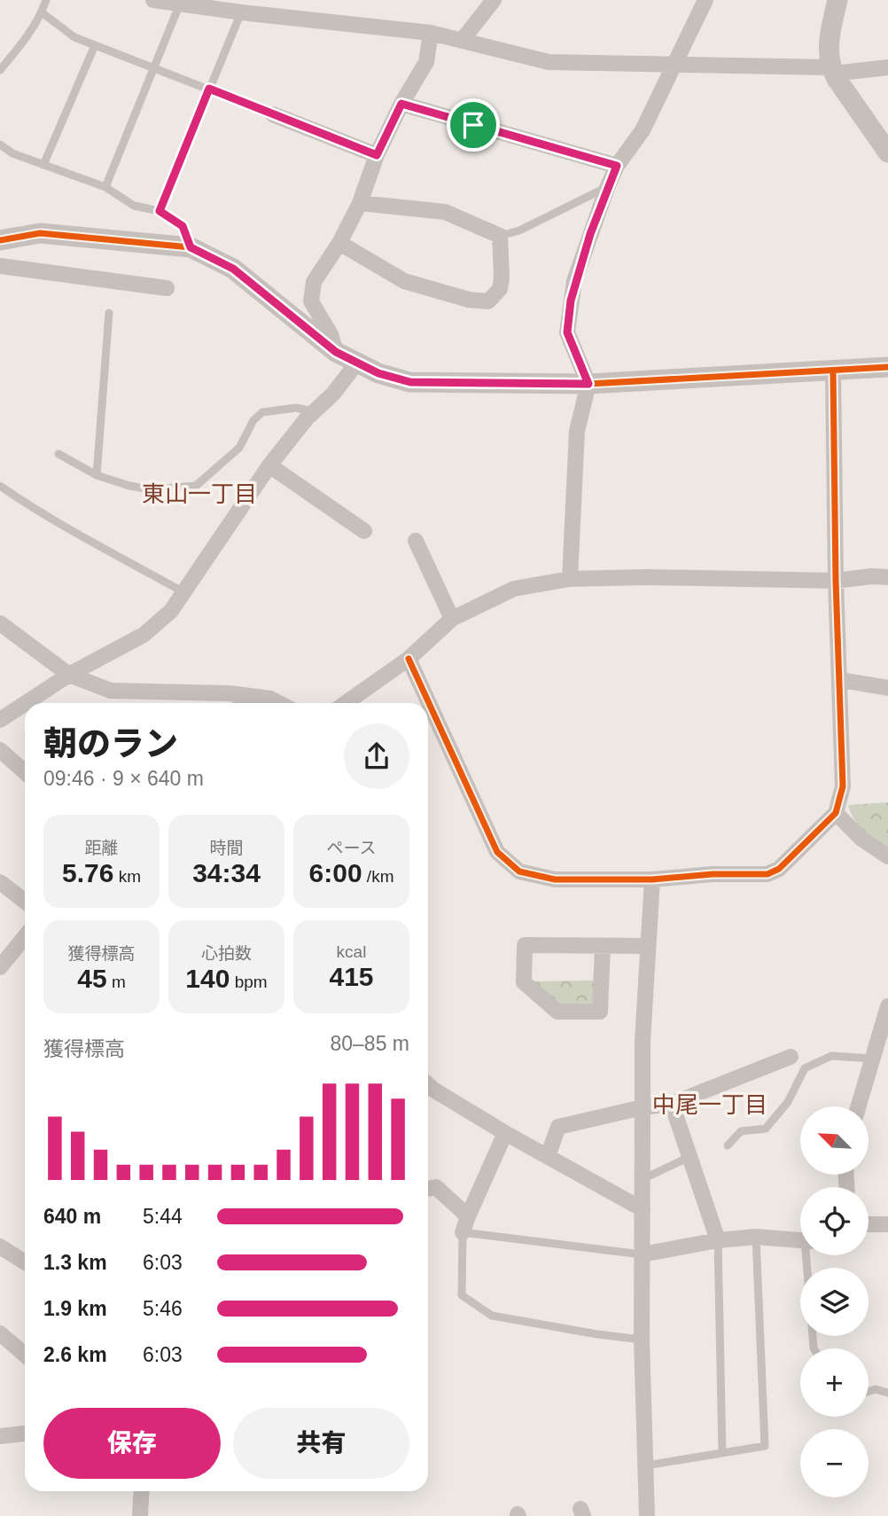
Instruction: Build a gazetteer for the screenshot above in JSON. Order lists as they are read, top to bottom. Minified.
{"districts":["東山一丁目","中尾一丁目"],"north":"top left","page":{"heading":["朝のラン","09:46 · 9 × 640 m"],"stats":[["距離","5.76 km"],["時間","34:34"],["ペース","6:00 /km"],["獲得標高","45 m"],["心拍数","140 bpm"],["kcal","415"]],"chart":["獲得標高","80–85 m"],"map_buttons":["+","−"],"list":[{"name":"640 m","note":"5:44"},{"name":"1.3 km","note":"6:03"},{"name":"1.9 km","note":"5:46"},{"name":"2.6 km","note":"6:03"}],"buttons":["保存","共有"]}}
